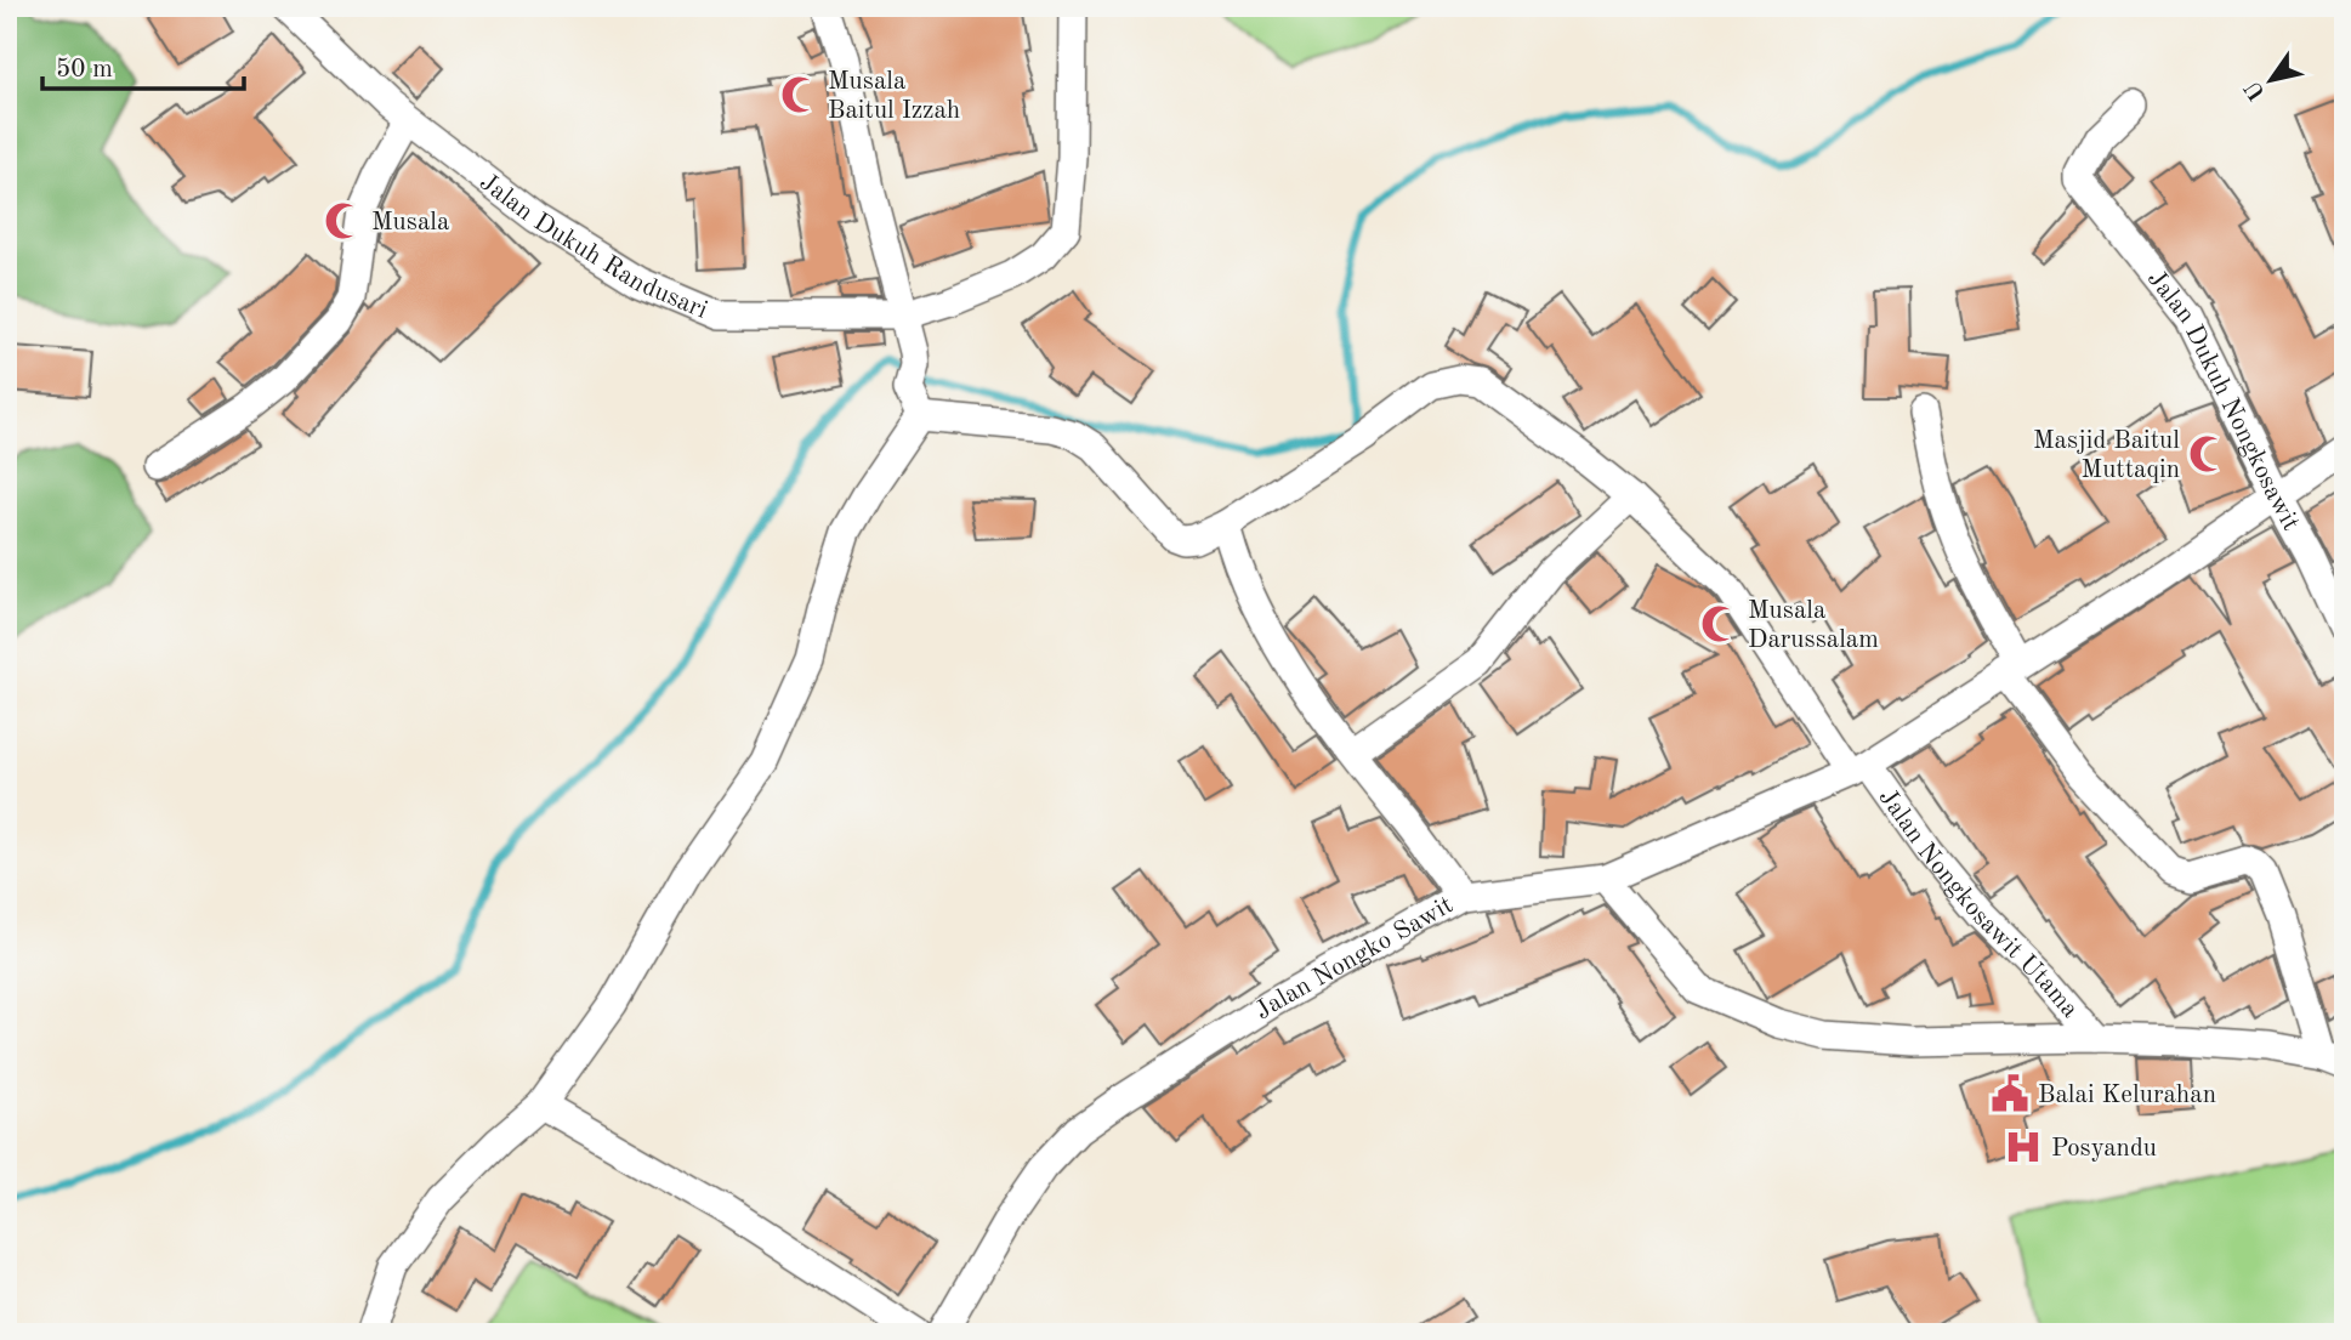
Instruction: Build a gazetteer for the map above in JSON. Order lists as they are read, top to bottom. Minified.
{"streets":{"street":["Jalan Dukuh Randusari","Jalan Dukuh Nongkosawit","Jalan Nongkosawit Utama","Jalan Nongko Sawit"]},"crossings":[["Jalan Dukuh Nongkosawit","Jalan Nongko Sawit"],["Jalan Nongkosawit Utama","Jalan Nongko Sawit"]],"places":{"mosque":["Musala Baitul Izzah","Musala","Masjid Baitul Muttaqin","Musala Darussalam"],"public building":["Balai Kelurahan"],"hospital":["Posyandu"]},"scale_bar":"50 m","north":"bottom left"}
